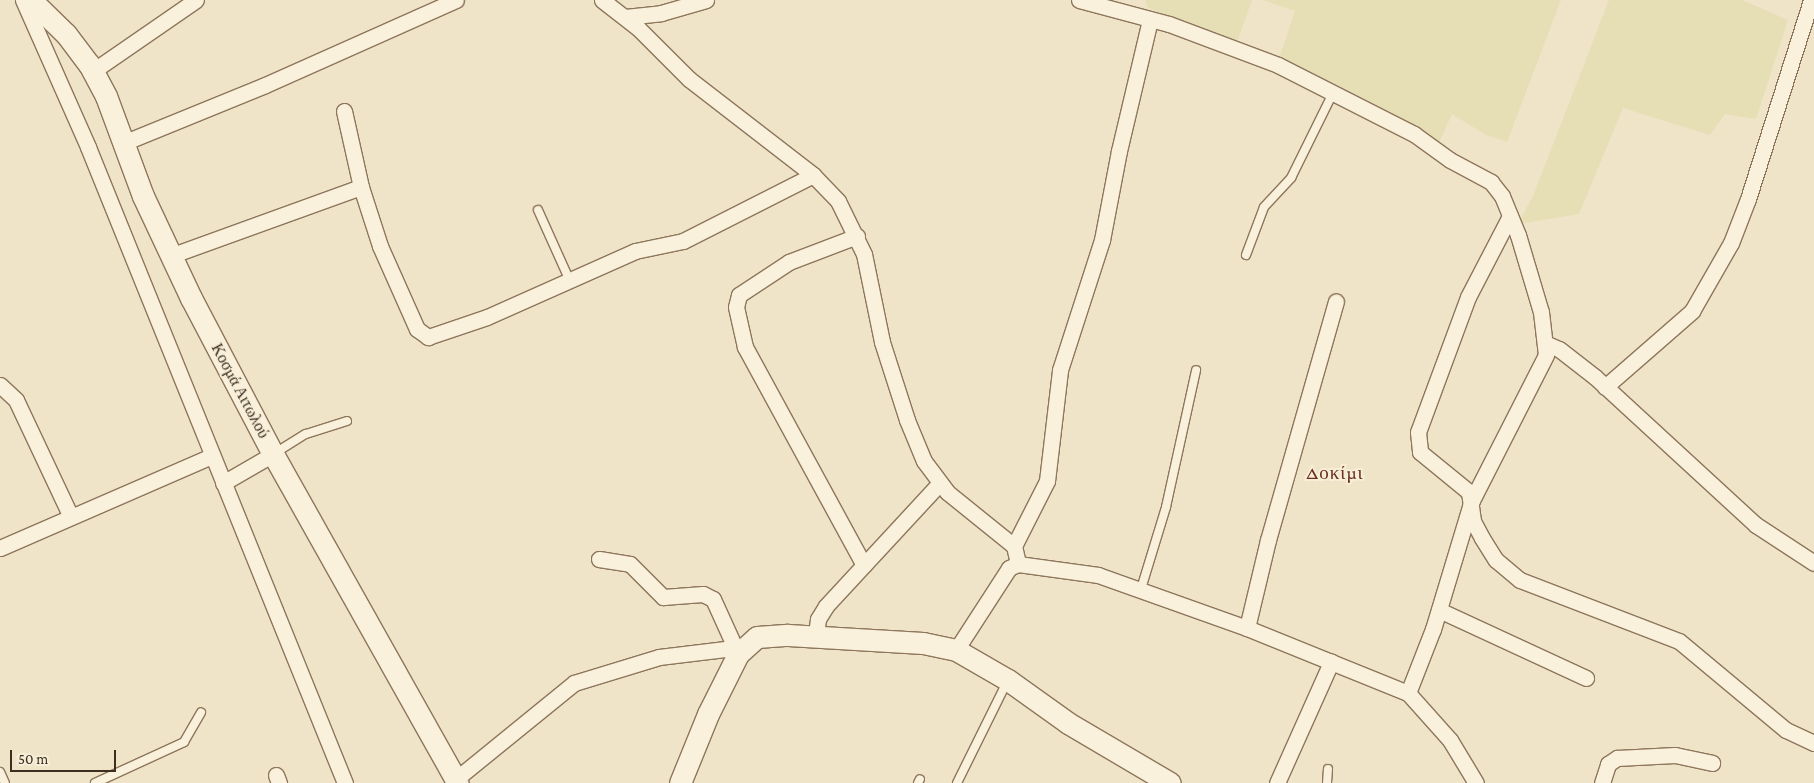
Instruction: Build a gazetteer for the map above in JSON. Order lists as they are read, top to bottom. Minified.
{"streets":{"main road":["Κοσμά Αιτωλού"]},"districts":["Δοκίμι"],"scale_bar":"50 m"}
